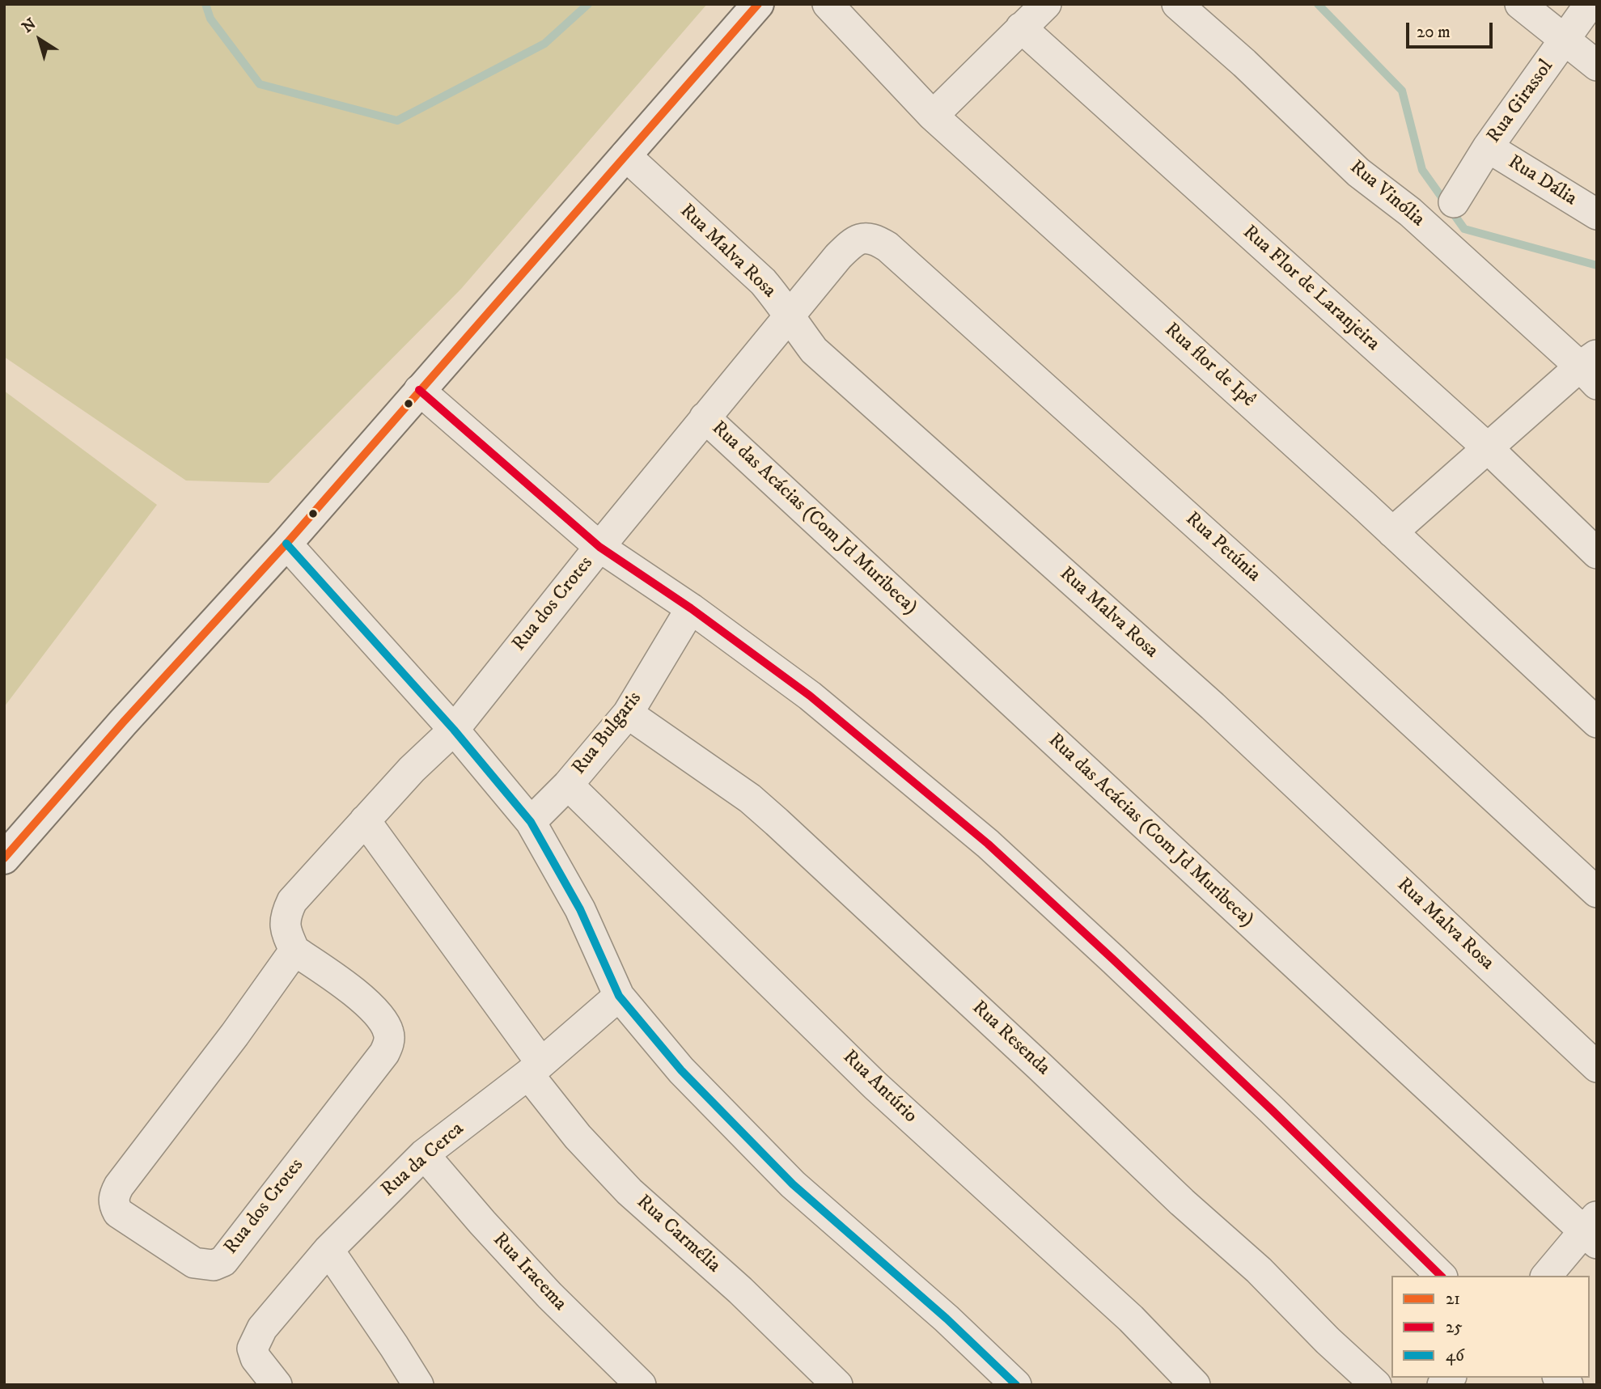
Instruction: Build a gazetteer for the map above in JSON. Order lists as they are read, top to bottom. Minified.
{"streets":{"street":["Rua Girassol","Rua Dália","Rua Vinólia","Rua Malva Rosa","Rua Flor de Laranjeira","Rua flor de Ipê","Rua das Acácias (Com Jd Muribeca)","Rua Petúnia","Rua dos Crotes","Rua Bulgaris","Rua Resenda","Rua Antúrio","Rua da Cerca","Rua Carmélia","Rua Iracema"]},"crossings":[["Rua Girassol","Rua Dália"],["Rua Malva Rosa","Rua dos Crotes"],["Rua das Acácias (Com Jd Muribeca)","Rua dos Crotes"],["Rua Petúnia","Rua dos Crotes"],["Rua dos Crotes","Rua Carmélia"],["Rua Bulgaris","Rua Resenda"],["Rua Bulgaris","Rua Antúrio"],["Rua da Cerca","Rua Carmélia"],["Rua da Cerca","Rua Iracema"]],"lines":["transit line 21","transit line 25","transit line 46"],"legend":["21","25","46"],"scale_bar":"20 m","north":"top left"}
